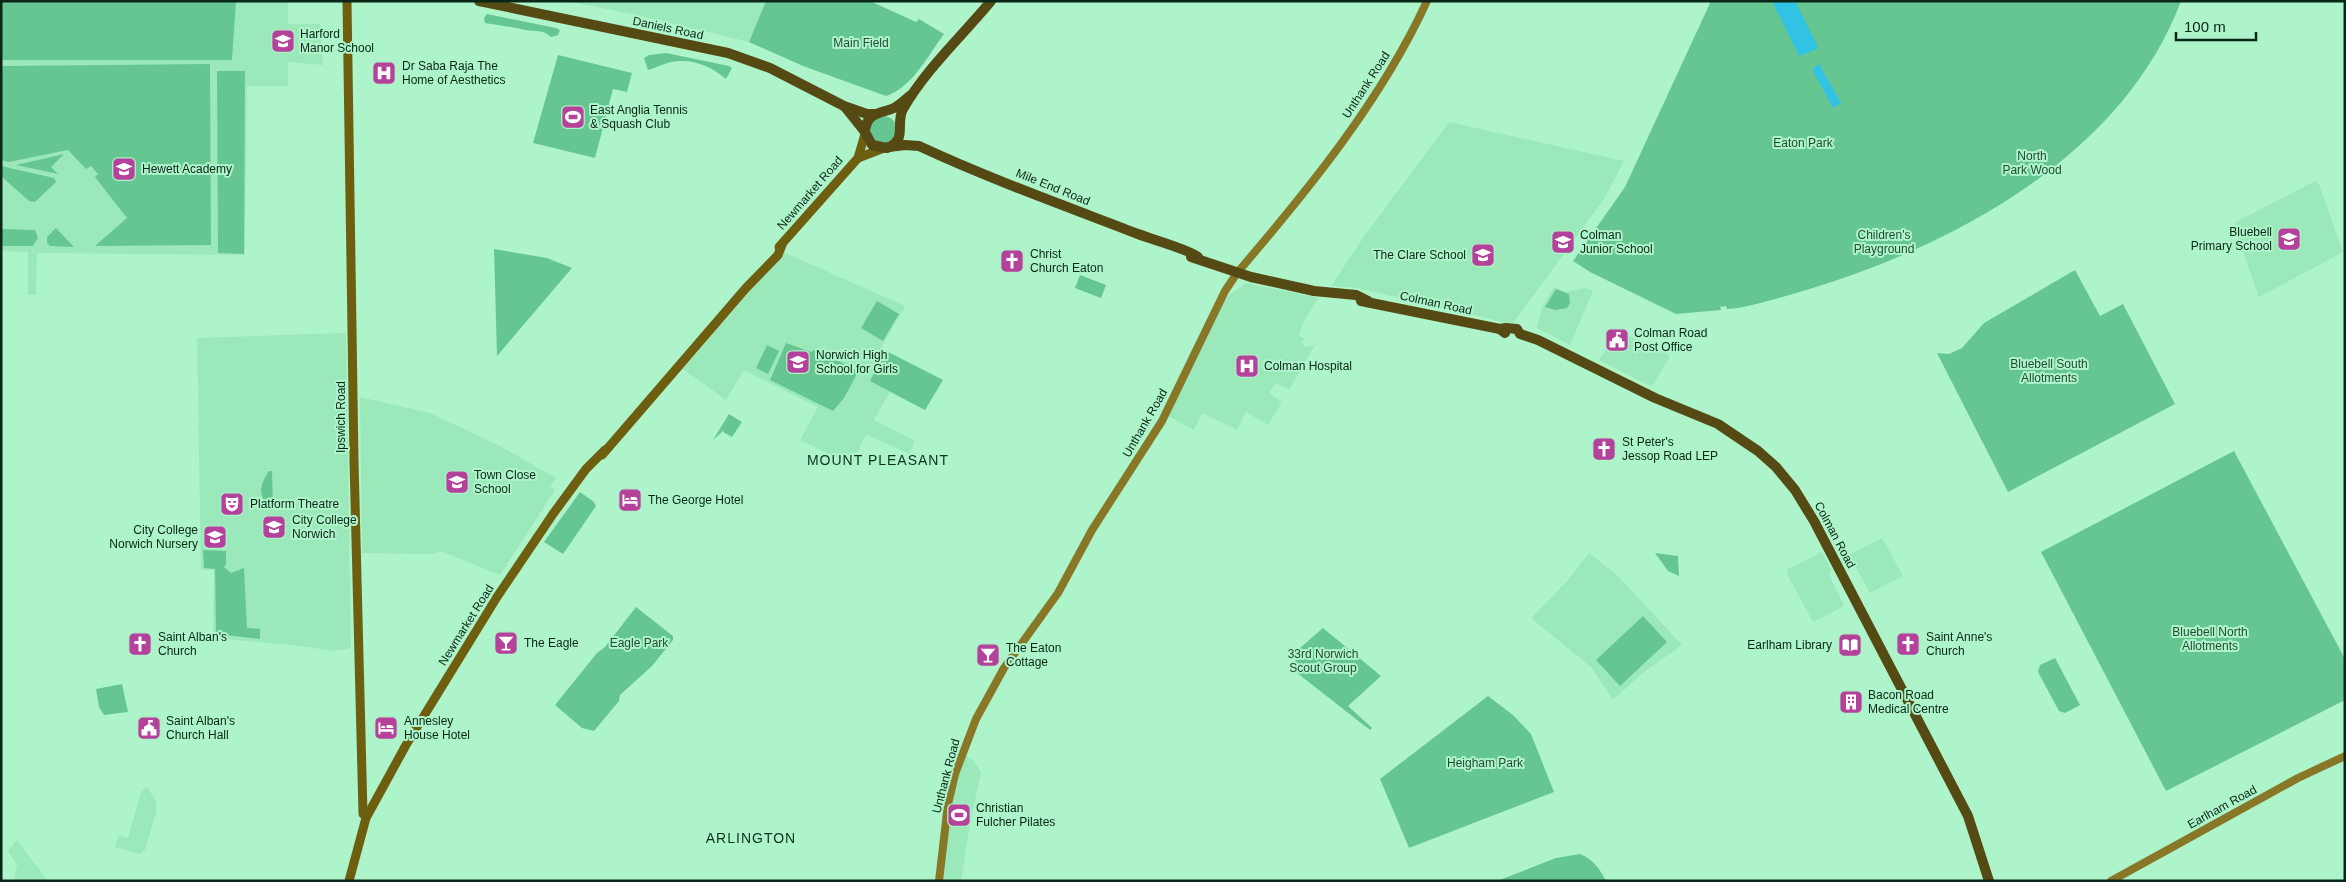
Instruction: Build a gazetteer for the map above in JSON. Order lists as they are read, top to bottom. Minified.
{"streets":{"highway":["Daniels Road","Mile End Road","Newmarket Road","Colman Road"],"main road":["Ipswich Road"],"street":["Unthank Road","Earlham Road"]},"crossings":[["Daniels Road","Mile End Road"],["Daniels Road","Newmarket Road"],["Unthank Road","Mile End Road"],["Unthank Road","Colman Road"],["Mile End Road","Newmarket Road"],["Mile End Road","Colman Road"],["Newmarket Road","Ipswich Road"]],"districts":["MOUNT PLEASANT","ARLINGTON"],"parks":["Main Field","Eaton Park","North Park Wood","Children's Playground","Bluebell South Allotments","Bluebell North Allotments","Eagle Park","33rd Norwich Scout Group","Heigham Park"],"places":{"school or university":["Harford Manor School","Hewett Academy","Bluebell Primary School","Colman Junior School","The Clare School","Norwich High School for Girls","Town Close School","City College Norwich","City College Norwich Nursery"],"hospital":["Dr Saba Raja The Home of Aesthetics","Colman Hospital"],"sports":["East Anglia Tennis & Squash Club","Christian Fulcher Pilates"],"church":["Christ Church Eaton","St Peter's Jessop Road LEP","Saint Alban's Church","Saint Anne's Church"],"public building":["Colman Road Post Office","Saint Alban's Church Hall"],"hotel":["The George Hotel","Annesley House Hotel"],"theatre":["Platform Theatre"],"bar":["The Eagle","The Eaton Cottage"],"library":["Earlham Library"],"building":["Bacon Road Medical Centre"]},"scale_bar":"100 m"}
